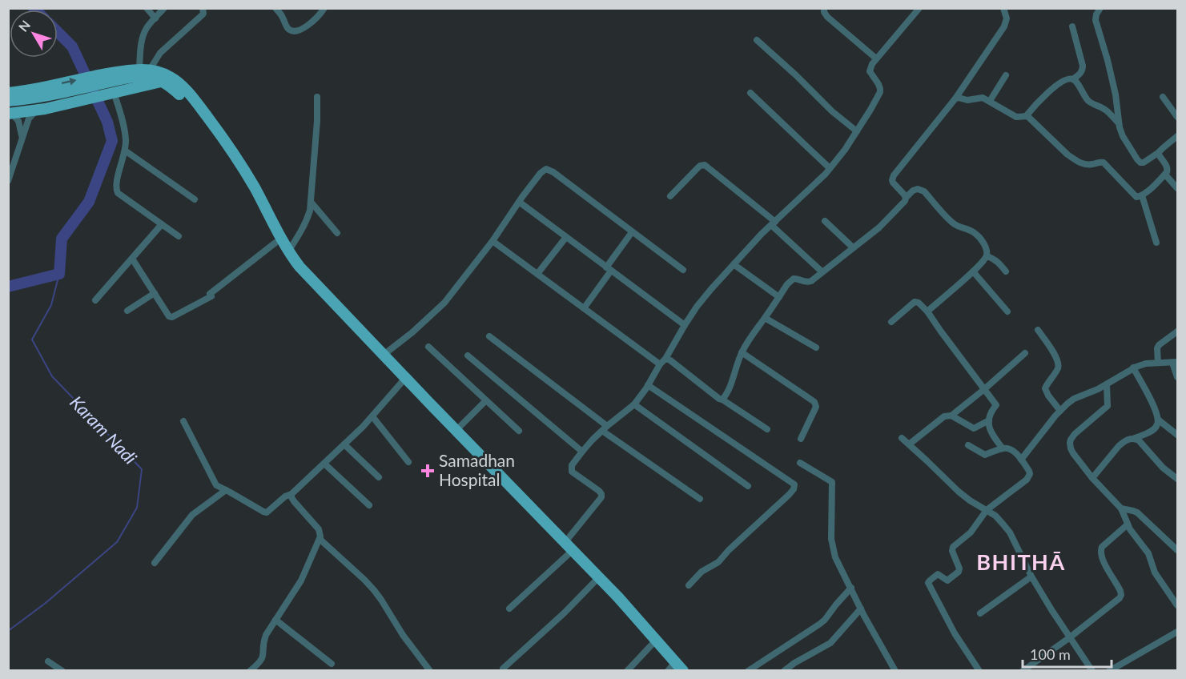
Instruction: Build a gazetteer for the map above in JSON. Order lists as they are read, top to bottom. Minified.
{"districts":["BHITHĀ"],"water":["Karam Nadi"],"places":{"health":["Samadhan Hospital"]},"scale_bar":"100 m","north":"top left"}
